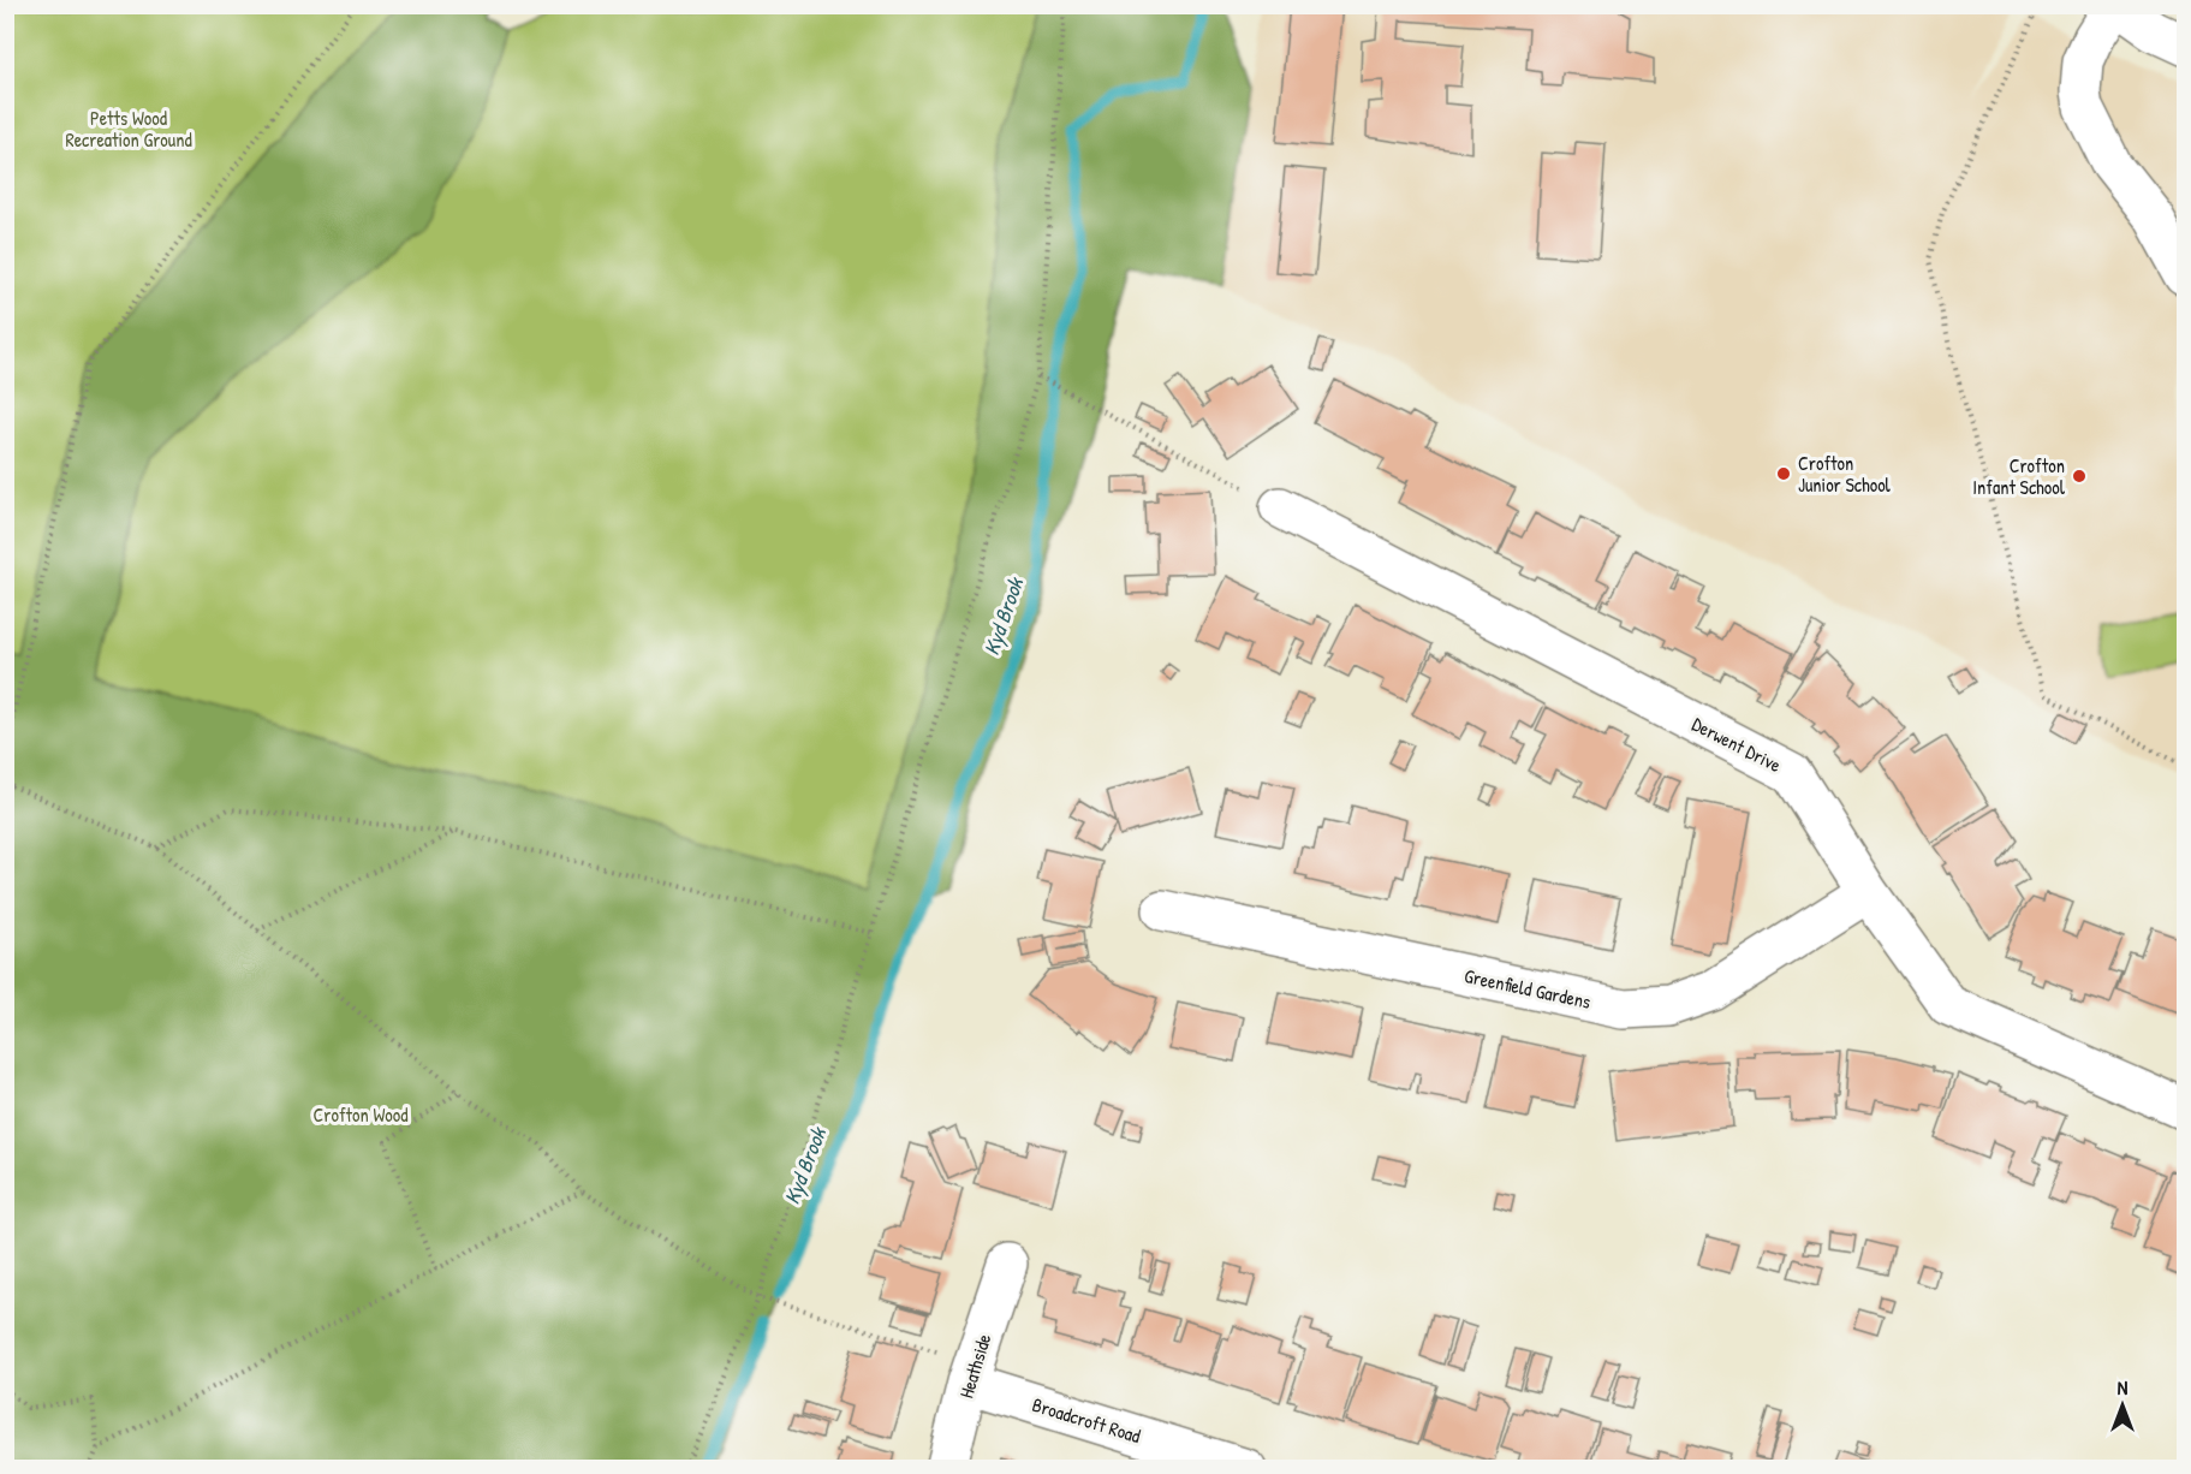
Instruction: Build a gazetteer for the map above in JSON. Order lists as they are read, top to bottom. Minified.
{"streets":{"street":["Derwent Drive","Greenfield Gardens","Heathside","Broadcroft Road"]},"crossings":[["Derwent Drive","Greenfield Gardens"],["Heathside","Broadcroft Road"]],"water":["Kyd Brook"],"parks":["Petts Wood Recreation Ground","Crofton Wood"],"places":["Crofton Junior School","Crofton Infant School"],"north":"top"}
